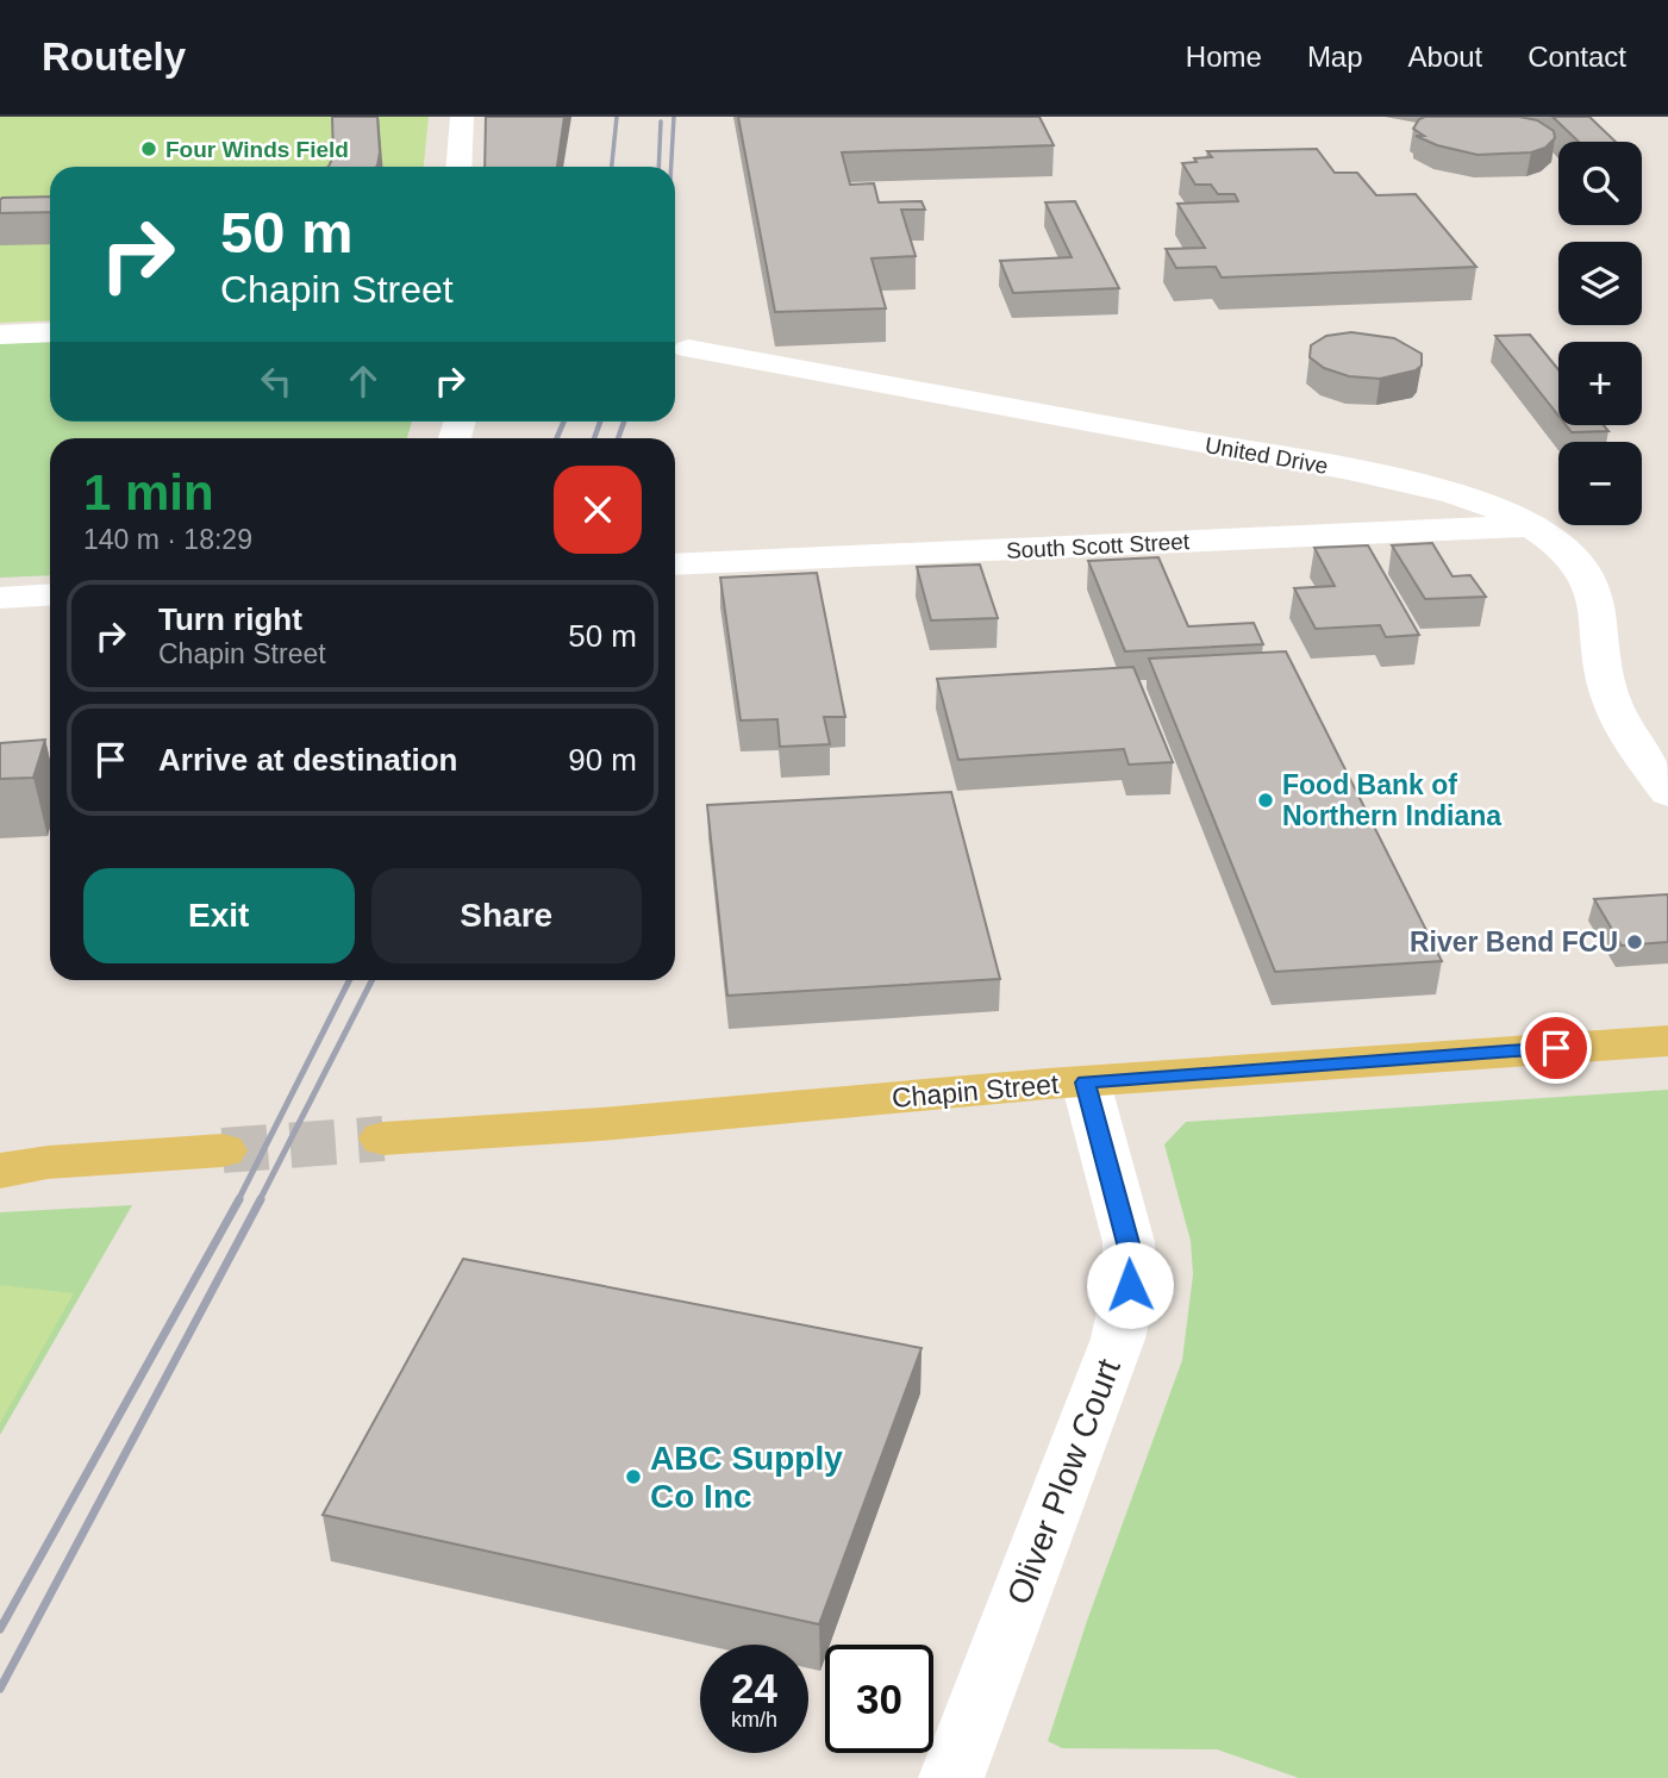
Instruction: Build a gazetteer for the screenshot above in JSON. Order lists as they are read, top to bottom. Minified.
{"streets":{"main road":["Chapin Street"],"street":["United Drive","South Scott Street","Oliver Plow Court"]},"crossings":[["United Drive","South Scott Street"],["Chapin Street","Oliver Plow Court"]],"places":["Four Winds Field","Food Bank of Northern Indiana","River Bend FCU","ABC Supply Co Inc"],"page":{"header":"Routely","nav":["Home","Map","About","Contact"],"map_buttons":["+","−"],"turn":["50 m","Chapin Street"],"heading":["1 min","140 m · 18:29"],"list":[{"name":"Turn right","note":"Chapin Street","value":"50 m"},{"name":"Arrive at destination","value":"90 m"}],"buttons":["Exit","Share"],"speed":"24 km/h","limit":"30"}}
